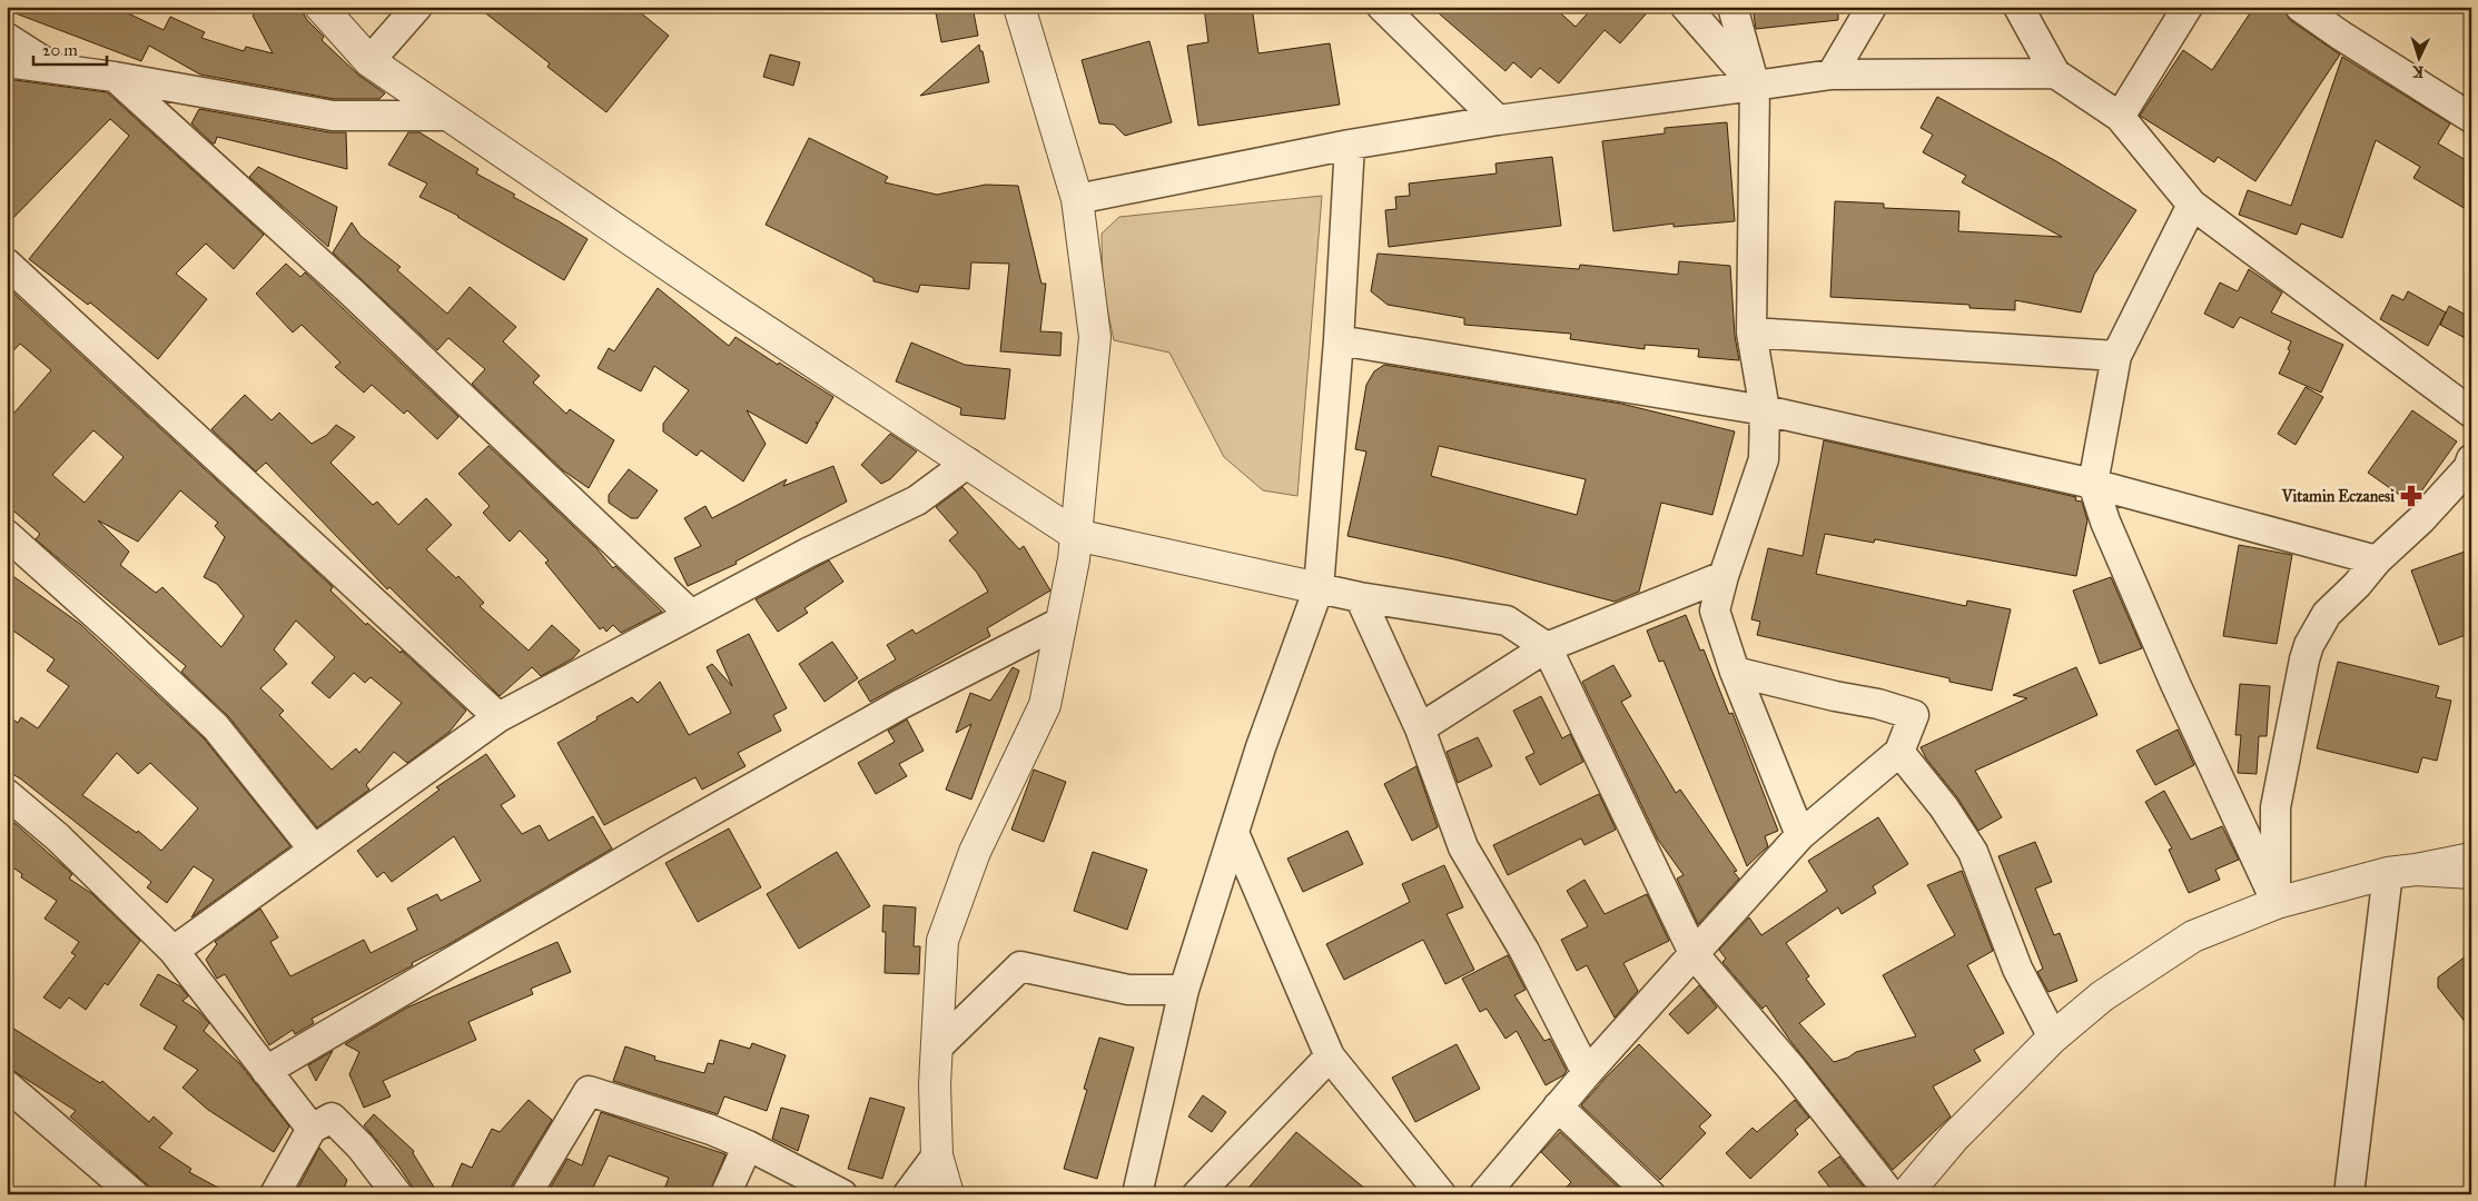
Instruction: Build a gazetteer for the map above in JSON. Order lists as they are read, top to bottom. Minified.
{"places":{"pharmacy":["Vitamin Eczanesi"]},"scale_bar":"20 m","north":"bottom"}
